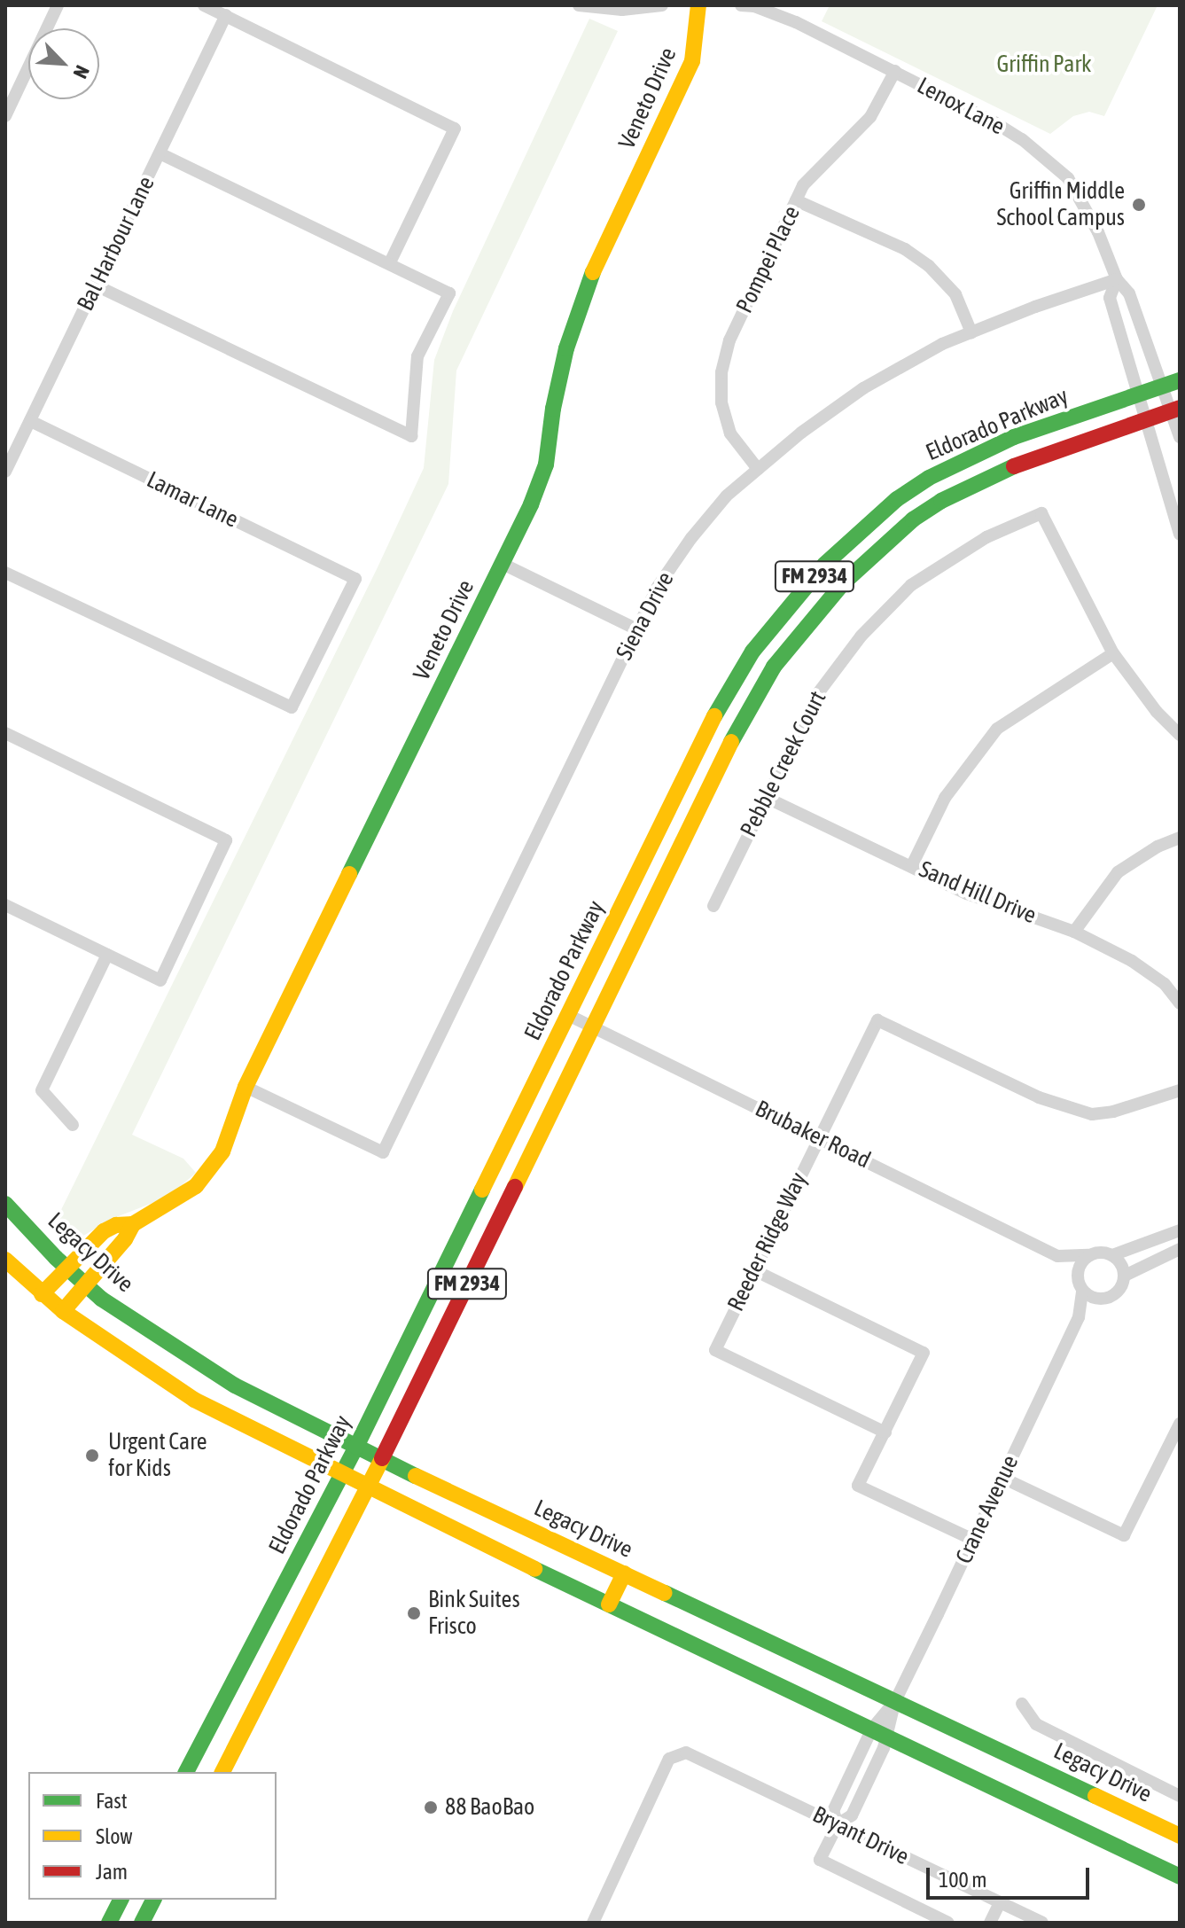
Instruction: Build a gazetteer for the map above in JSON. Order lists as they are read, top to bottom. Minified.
{"streets":{"main road":["Veneto Drive","Eldorado Parkway","FM 2934","Legacy Drive"],"street":["Lenox Lane","Bal Harbour Lane","Pompei Place","Lamar Lane","Siena Drive","Pebble Creek Court","Sand Hill Drive","Brubaker Road","Reeder Ridge Way","Crane Avenue","Bryant Drive"]},"crossings":[["Veneto Drive","Siena Drive"],["Veneto Drive","Legacy Drive"],["Lenox Lane","Pompei Place"],["Lenox Lane","Eldorado Parkway"],["Lenox Lane","Siena Drive"],["Bal Harbour Lane","Lamar Lane"],["Pompei Place","Siena Drive"],["Eldorado Parkway","Brubaker Road"],["Eldorado Parkway","Legacy Drive"],["Pebble Creek Court","Sand Hill Drive"],["Brubaker Road","Reeder Ridge Way"],["Brubaker Road","Crane Avenue"],["Legacy Drive","Crane Avenue"],["Crane Avenue","Bryant Drive"]],"parks":["Griffin Park"],"places":["Griffin Middle School Campus","Urgent Care for Kids","Bink Suites Frisco","88 BaoBao"],"legend":["Fast","Slow","Jam"],"scale_bar":"100 m","north":"bottom right"}
